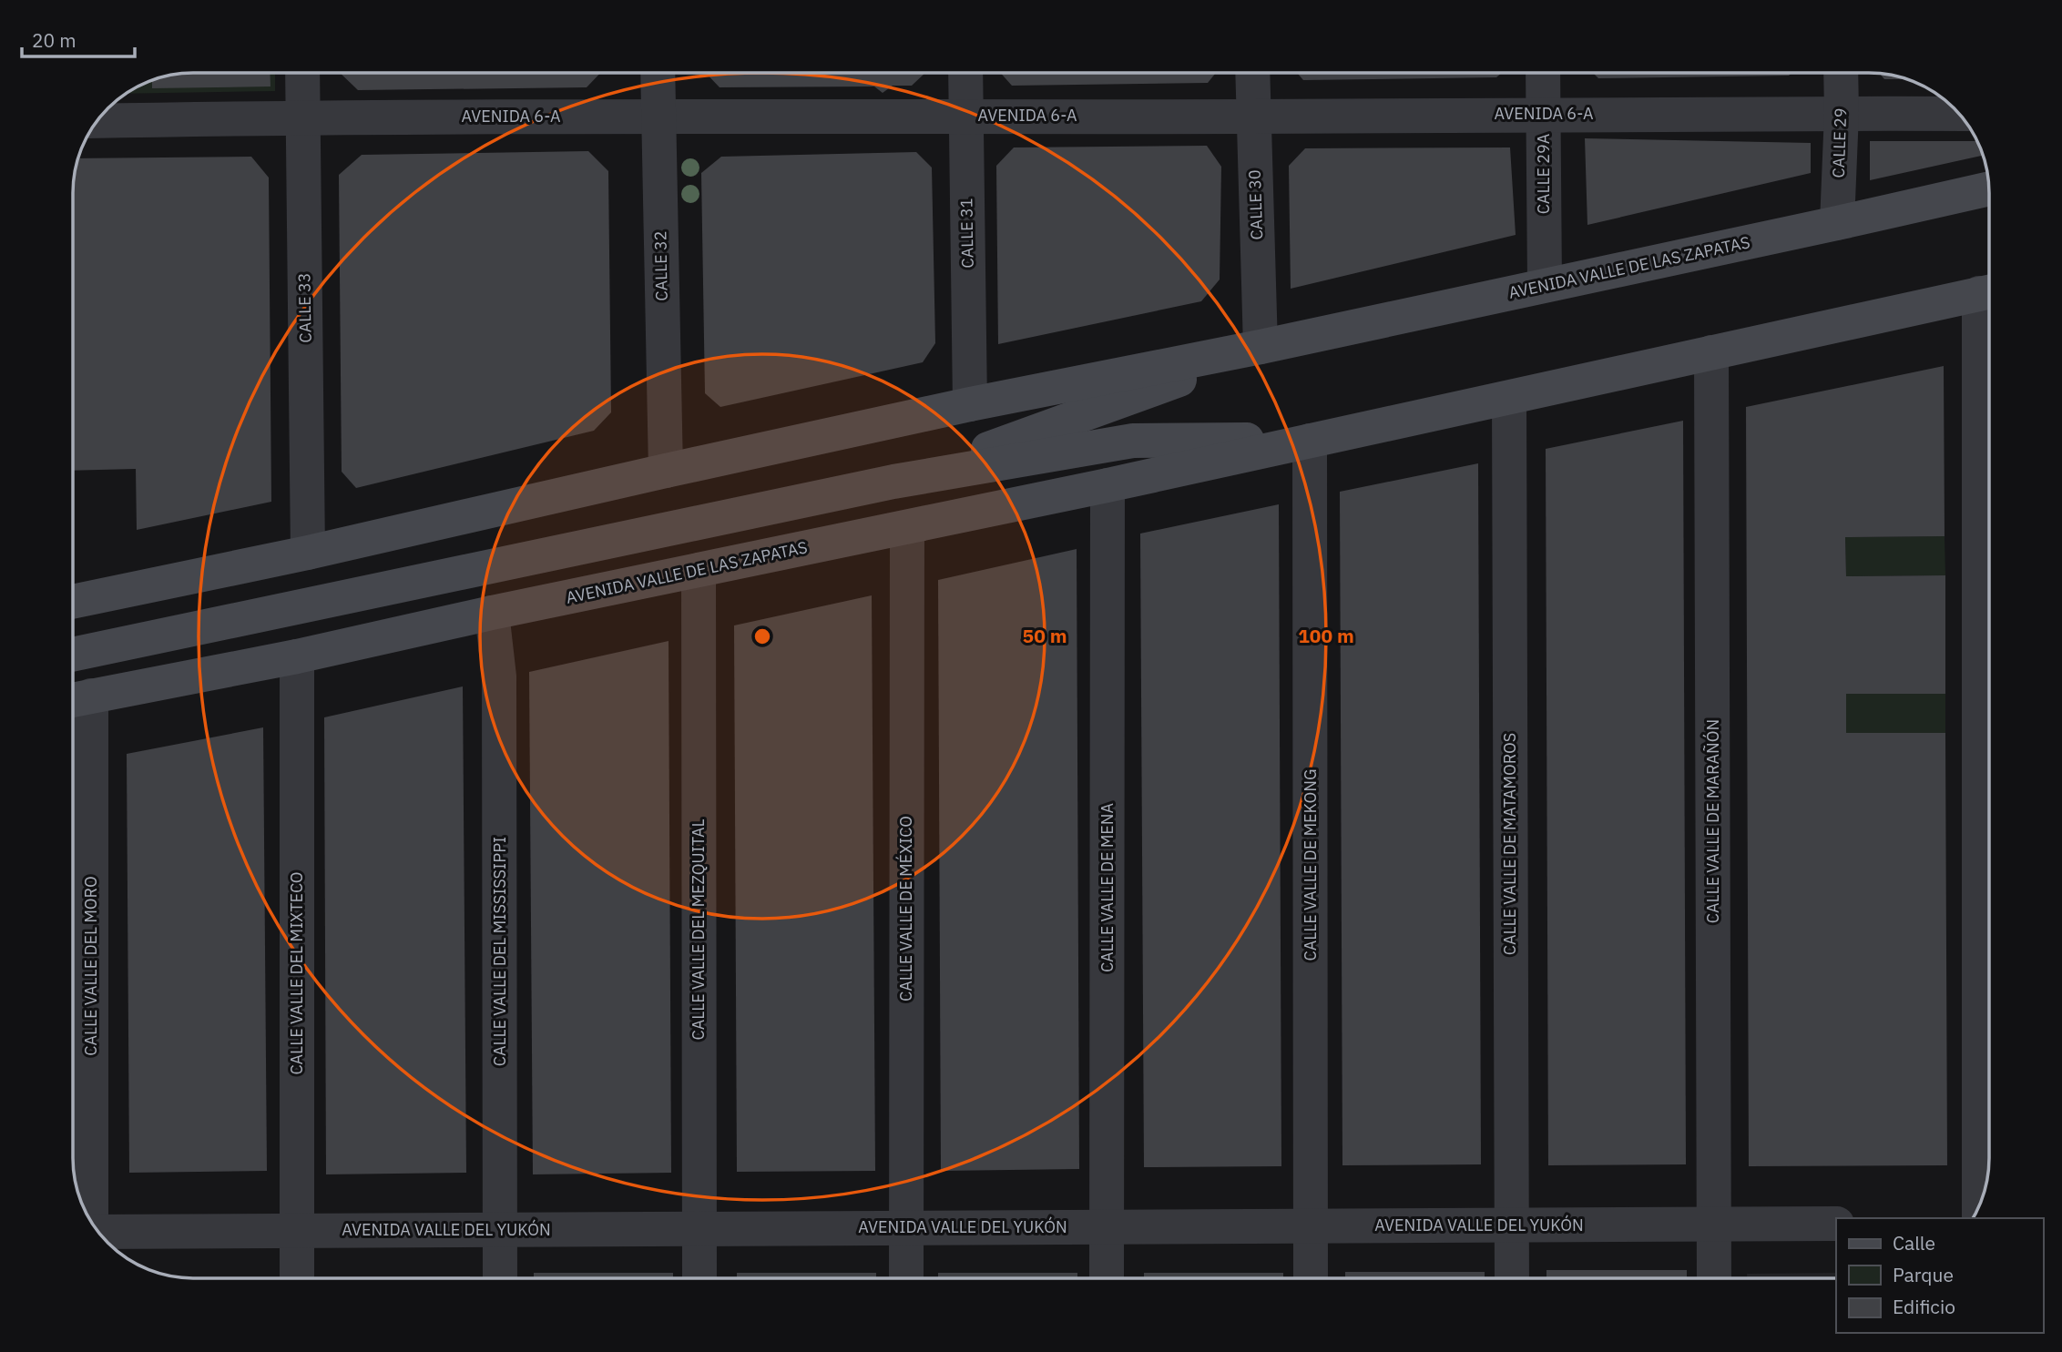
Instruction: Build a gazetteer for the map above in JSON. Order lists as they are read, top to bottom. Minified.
{"streets":{"main road":["AVENIDA VALLE DE LAS ZAPATAS"],"street":["AVENIDA 6-A","CALLE 29","CALLE 29A","CALLE 30","CALLE 31","CALLE 32","CALLE 33","CALLE VALLE DE MARAÑÓN","CALLE VALLE DE MATAMOROS","CALLE VALLE DE MEKONG","CALLE VALLE DE MENA","CALLE VALLE DE MÉXICO","CALLE VALLE DEL MEZQUITAL","CALLE VALLE DEL MISSISSIPPI","CALLE VALLE DEL MORO","CALLE VALLE DEL MIXTECO","AVENIDA VALLE DEL YUKÓN"]},"crossings":[["AVENIDA 6-A","CALLE 29"],["AVENIDA 6-A","CALLE 29A"],["AVENIDA 6-A","CALLE 30"],["AVENIDA 6-A","CALLE 31"],["AVENIDA 6-A","CALLE 32"],["AVENIDA 6-A","CALLE 33"],["CALLE 29","AVENIDA VALLE DE LAS ZAPATAS"],["CALLE 29A","AVENIDA VALLE DE LAS ZAPATAS"],["CALLE 30","AVENIDA VALLE DE LAS ZAPATAS"],["CALLE 31","AVENIDA VALLE DE LAS ZAPATAS"],["CALLE 32","AVENIDA VALLE DE LAS ZAPATAS"],["AVENIDA VALLE DE LAS ZAPATAS","CALLE 33"],["AVENIDA VALLE DE LAS ZAPATAS","CALLE VALLE DE MARAÑÓN"],["AVENIDA VALLE DE LAS ZAPATAS","CALLE VALLE DE MATAMOROS"],["AVENIDA VALLE DE LAS ZAPATAS","CALLE VALLE DE MEKONG"],["AVENIDA VALLE DE LAS ZAPATAS","CALLE VALLE DE MENA"],["AVENIDA VALLE DE LAS ZAPATAS","CALLE VALLE DE MÉXICO"],["AVENIDA VALLE DE LAS ZAPATAS","CALLE VALLE DEL MEZQUITAL"],["AVENIDA VALLE DE LAS ZAPATAS","CALLE VALLE DEL MISSISSIPPI"],["AVENIDA VALLE DE LAS ZAPATAS","CALLE VALLE DEL MORO"],["AVENIDA VALLE DE LAS ZAPATAS","CALLE VALLE DEL MIXTECO"],["CALLE VALLE DE MARAÑÓN","AVENIDA VALLE DEL YUKÓN"],["CALLE VALLE DE MATAMOROS","AVENIDA VALLE DEL YUKÓN"],["CALLE VALLE DE MEKONG","AVENIDA VALLE DEL YUKÓN"],["CALLE VALLE DE MENA","AVENIDA VALLE DEL YUKÓN"],["CALLE VALLE DE MÉXICO","AVENIDA VALLE DEL YUKÓN"],["CALLE VALLE DEL MEZQUITAL","AVENIDA VALLE DEL YUKÓN"],["CALLE VALLE DEL MISSISSIPPI","AVENIDA VALLE DEL YUKÓN"],["CALLE VALLE DEL MIXTECO","AVENIDA VALLE DEL YUKÓN"]],"legend":["Calle","Parque","Edificio"],"scale_bar":"20 m","rings":["50 m","100 m"]}
